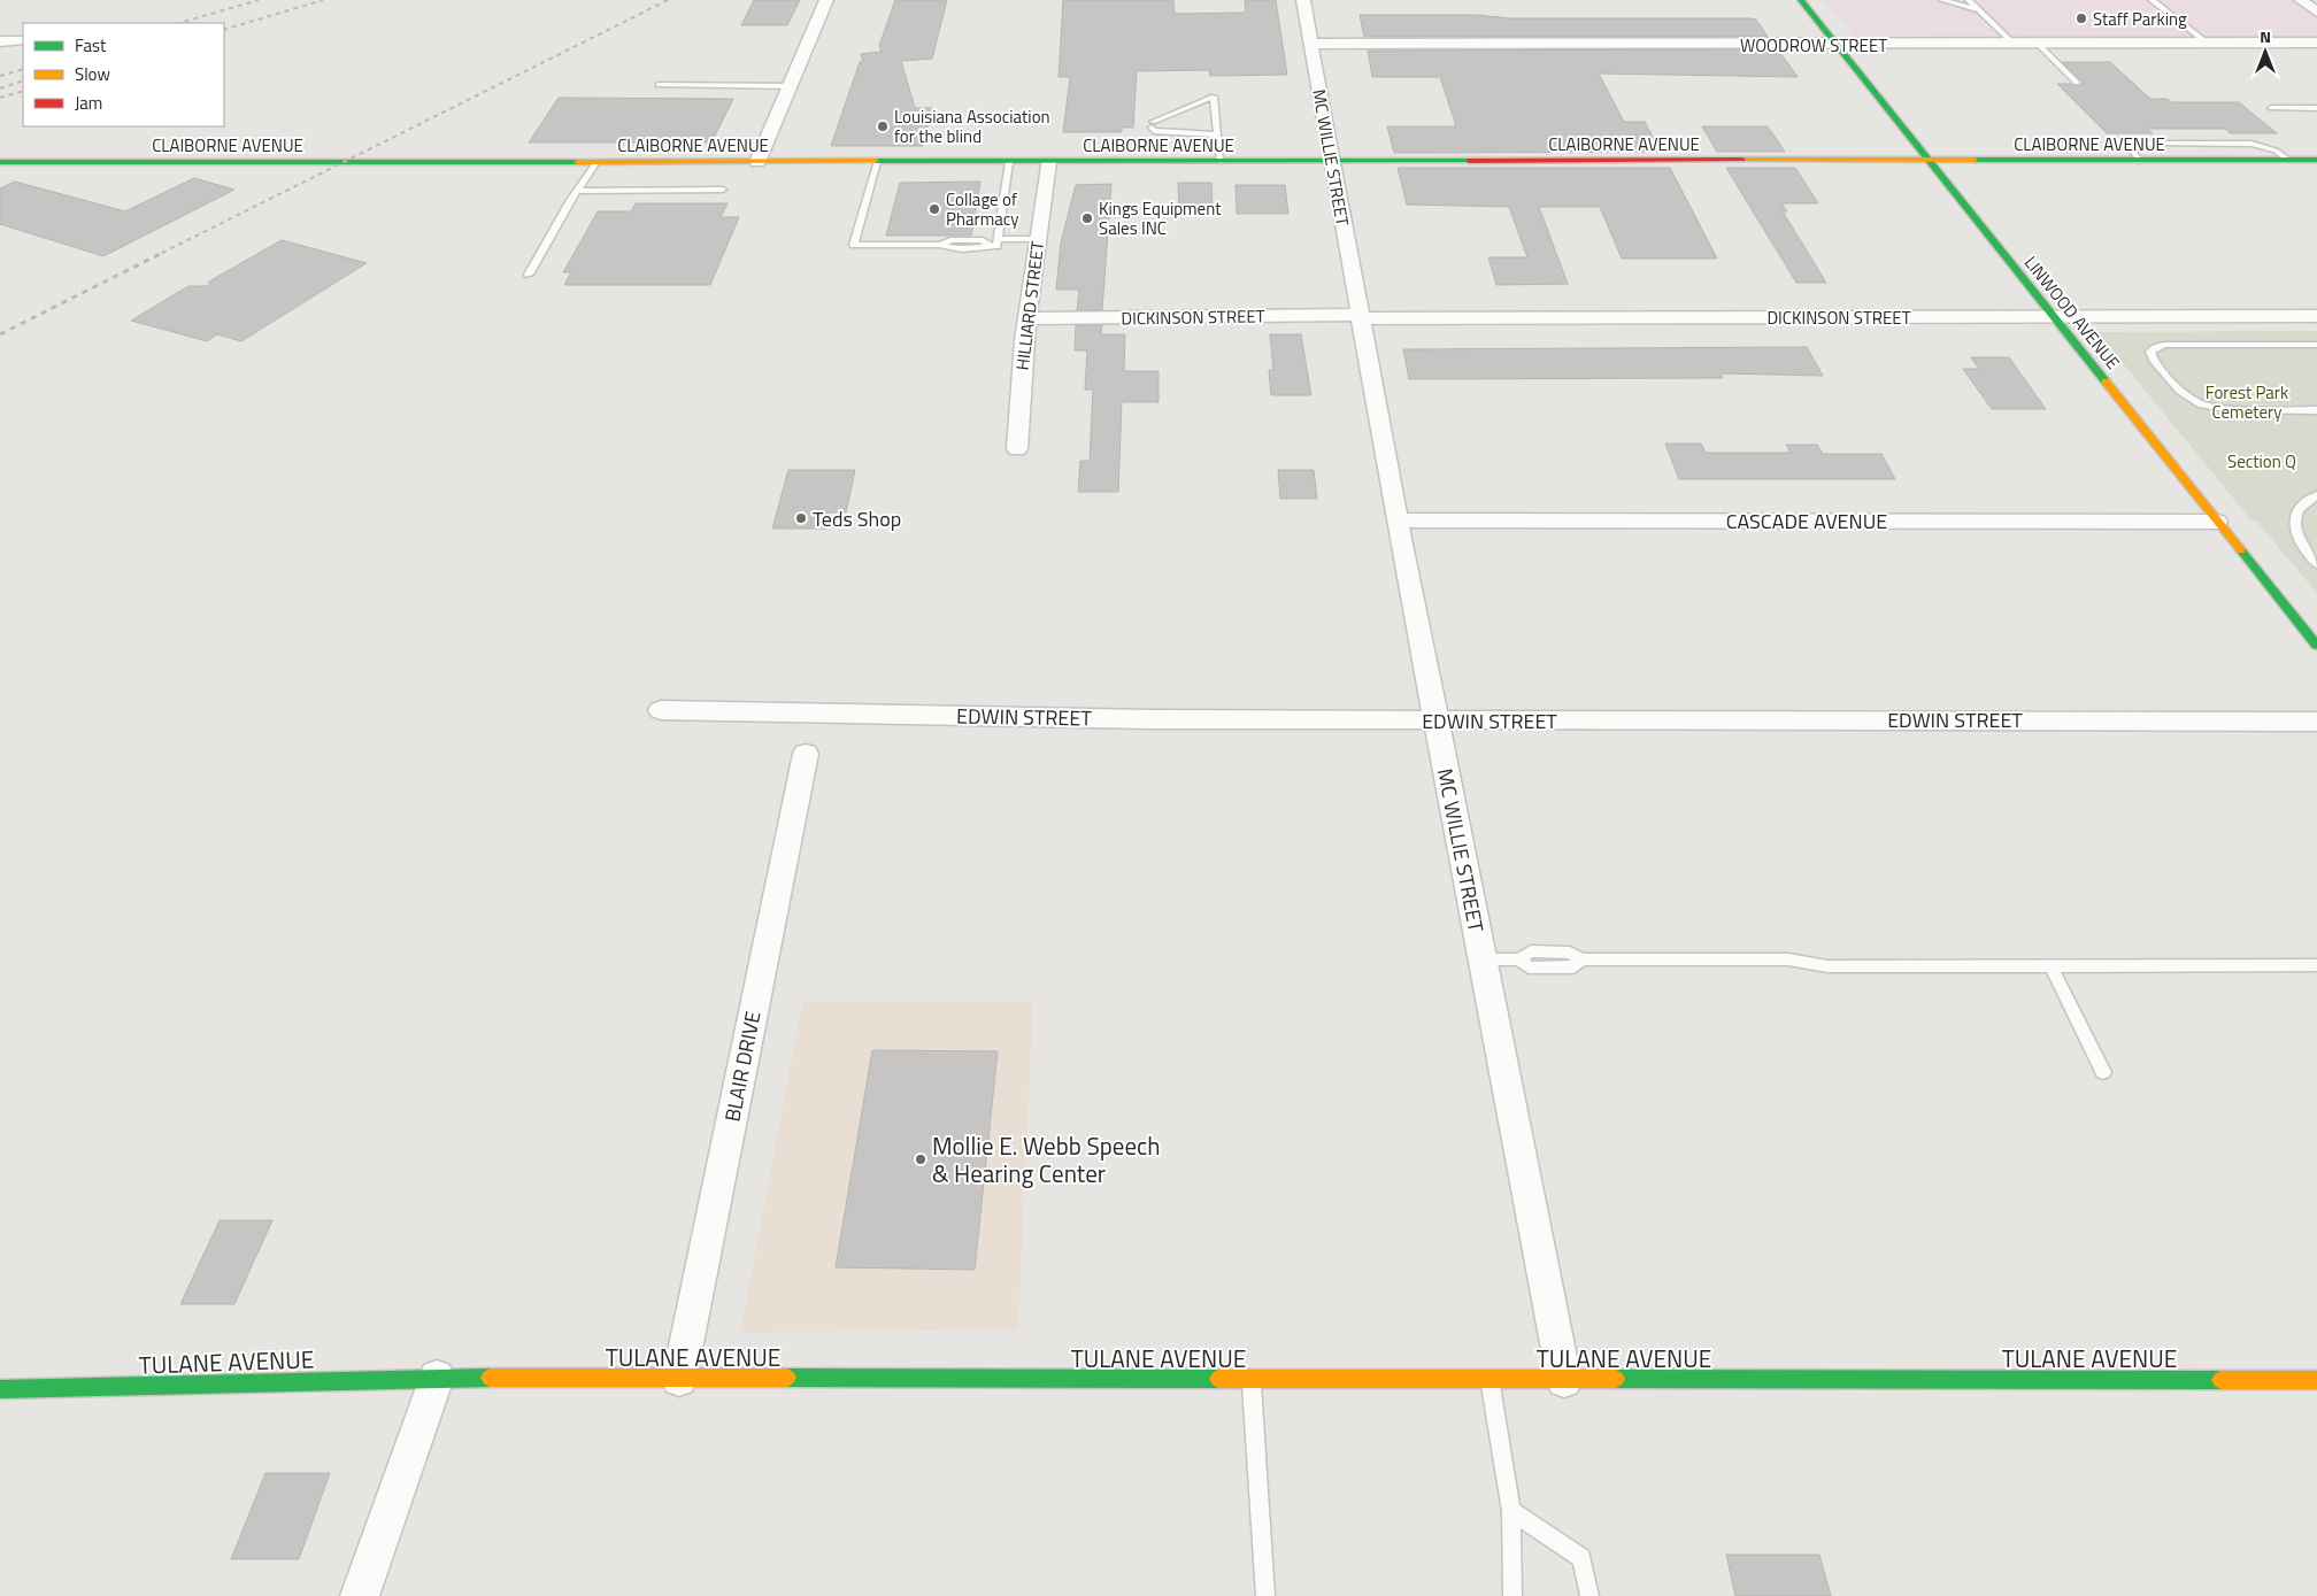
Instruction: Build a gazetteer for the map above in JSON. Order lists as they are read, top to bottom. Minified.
{"streets":{"street":["WOODROW STREET","CLAIBORNE AVENUE","MC WILLIE STREET","HILLIARD STREET","LINWOOD AVENUE","DICKINSON STREET","CASCADE AVENUE","EDWIN STREET","BLAIR DRIVE","TULANE AVENUE"]},"crossings":[["WOODROW STREET","MC WILLIE STREET"],["WOODROW STREET","LINWOOD AVENUE"],["CLAIBORNE AVENUE","MC WILLIE STREET"],["CLAIBORNE AVENUE","HILLIARD STREET"],["CLAIBORNE AVENUE","LINWOOD AVENUE"],["MC WILLIE STREET","DICKINSON STREET"],["MC WILLIE STREET","CASCADE AVENUE"],["MC WILLIE STREET","EDWIN STREET"],["MC WILLIE STREET","TULANE AVENUE"],["HILLIARD STREET","DICKINSON STREET"],["LINWOOD AVENUE","DICKINSON STREET"],["LINWOOD AVENUE","CASCADE AVENUE"],["BLAIR DRIVE","TULANE AVENUE"]],"parks":["Forest Park Cemetery","Section Q"],"places":["Staff Parking","Louisiana Association for the blind","Collage of Pharmacy","Kings Equipment Sales INC","Teds Shop","Mollie E. Webb Speech & Hearing Center"],"legend":["Fast","Slow","Jam"],"north":"top"}
